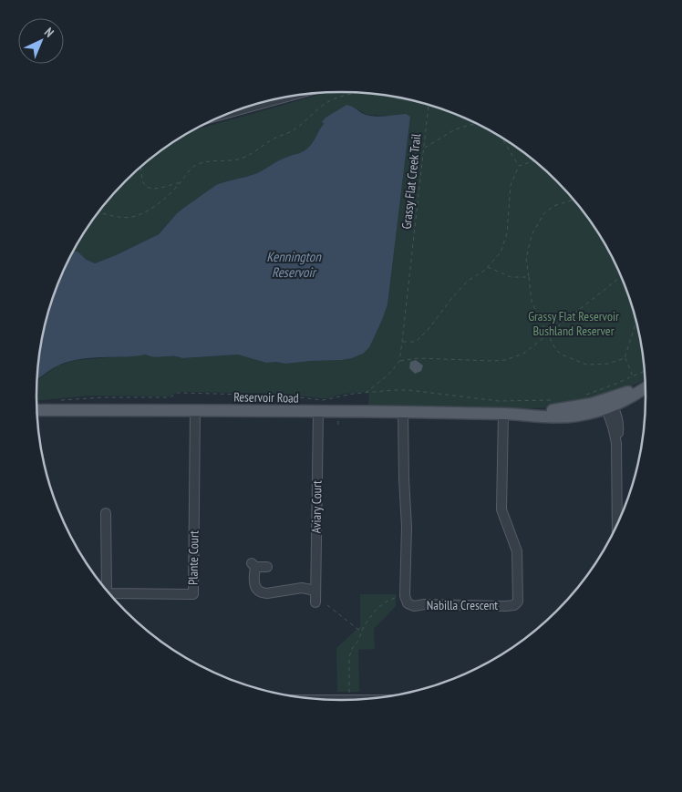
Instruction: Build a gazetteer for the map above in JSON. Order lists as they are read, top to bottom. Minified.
{"streets":{"main road":["Reservoir Road"],"street":["Aviary Court","Plante Court","Nabilla Crescent"],"path":["Grassy Flat Creek Trail"]},"crossings":[["Reservoir Road","Aviary Court"],["Reservoir Road","Plante Court"],["Reservoir Road","Nabilla Crescent"]],"water":["Kennington Reservoir"],"parks":["Grassy Flat Reservoir Bushland Reserver"],"north":"top right"}
